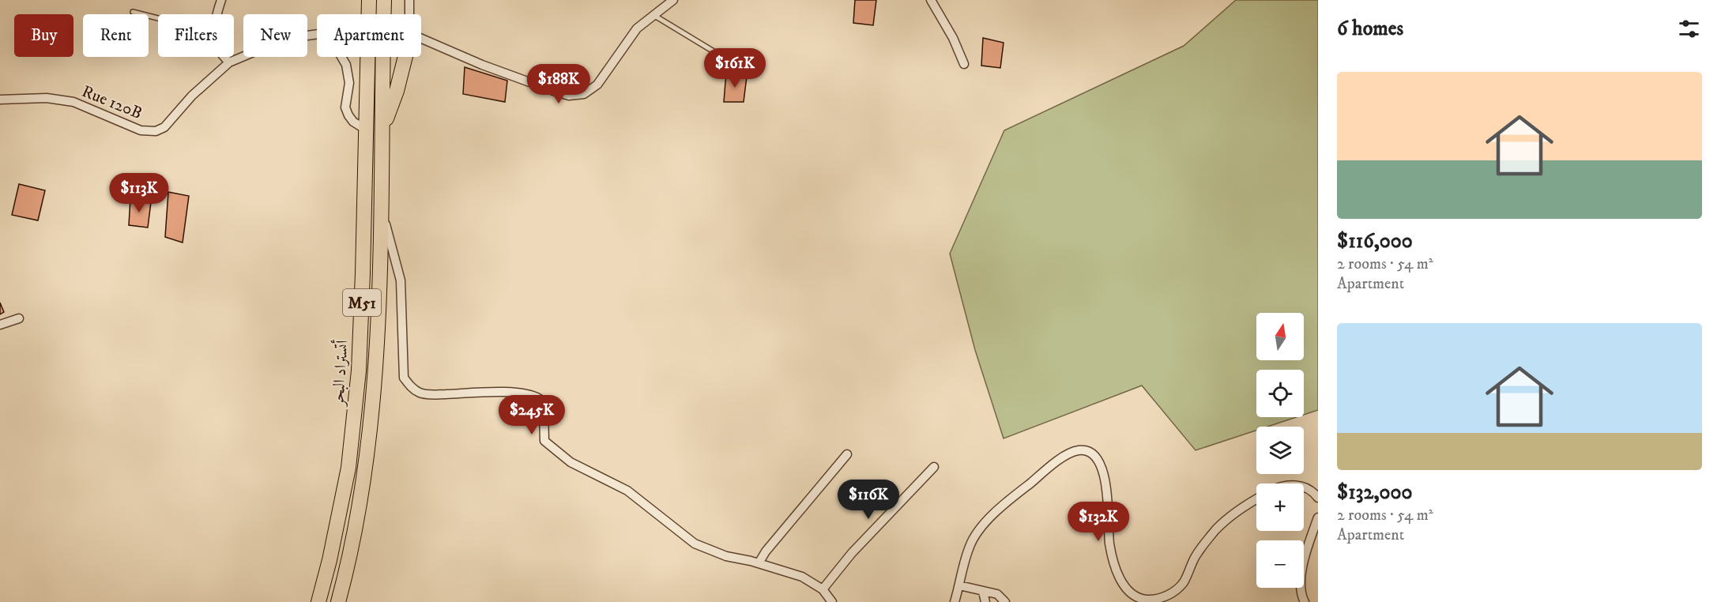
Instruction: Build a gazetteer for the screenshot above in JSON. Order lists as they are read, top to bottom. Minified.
{"streets":{"highway":["M51","أتستراد البحر"],"street":["Rue 120B"]},"crossings":[["Rue 120B","أتستراد البحر"]],"north":"top","page":{"heading":"6 homes","chip":["Buy","Rent","Filters","New","Apartment"],"price":["$161K","$188K","$113K","$245K","$116K","$132K"],"list":[{"name":"$116,000","note":"2 rooms · 54 m² · Apartment"},{"name":"$132,000","note":"2 rooms · 54 m² · Apartment"}],"map_buttons":["+","−"]}}
